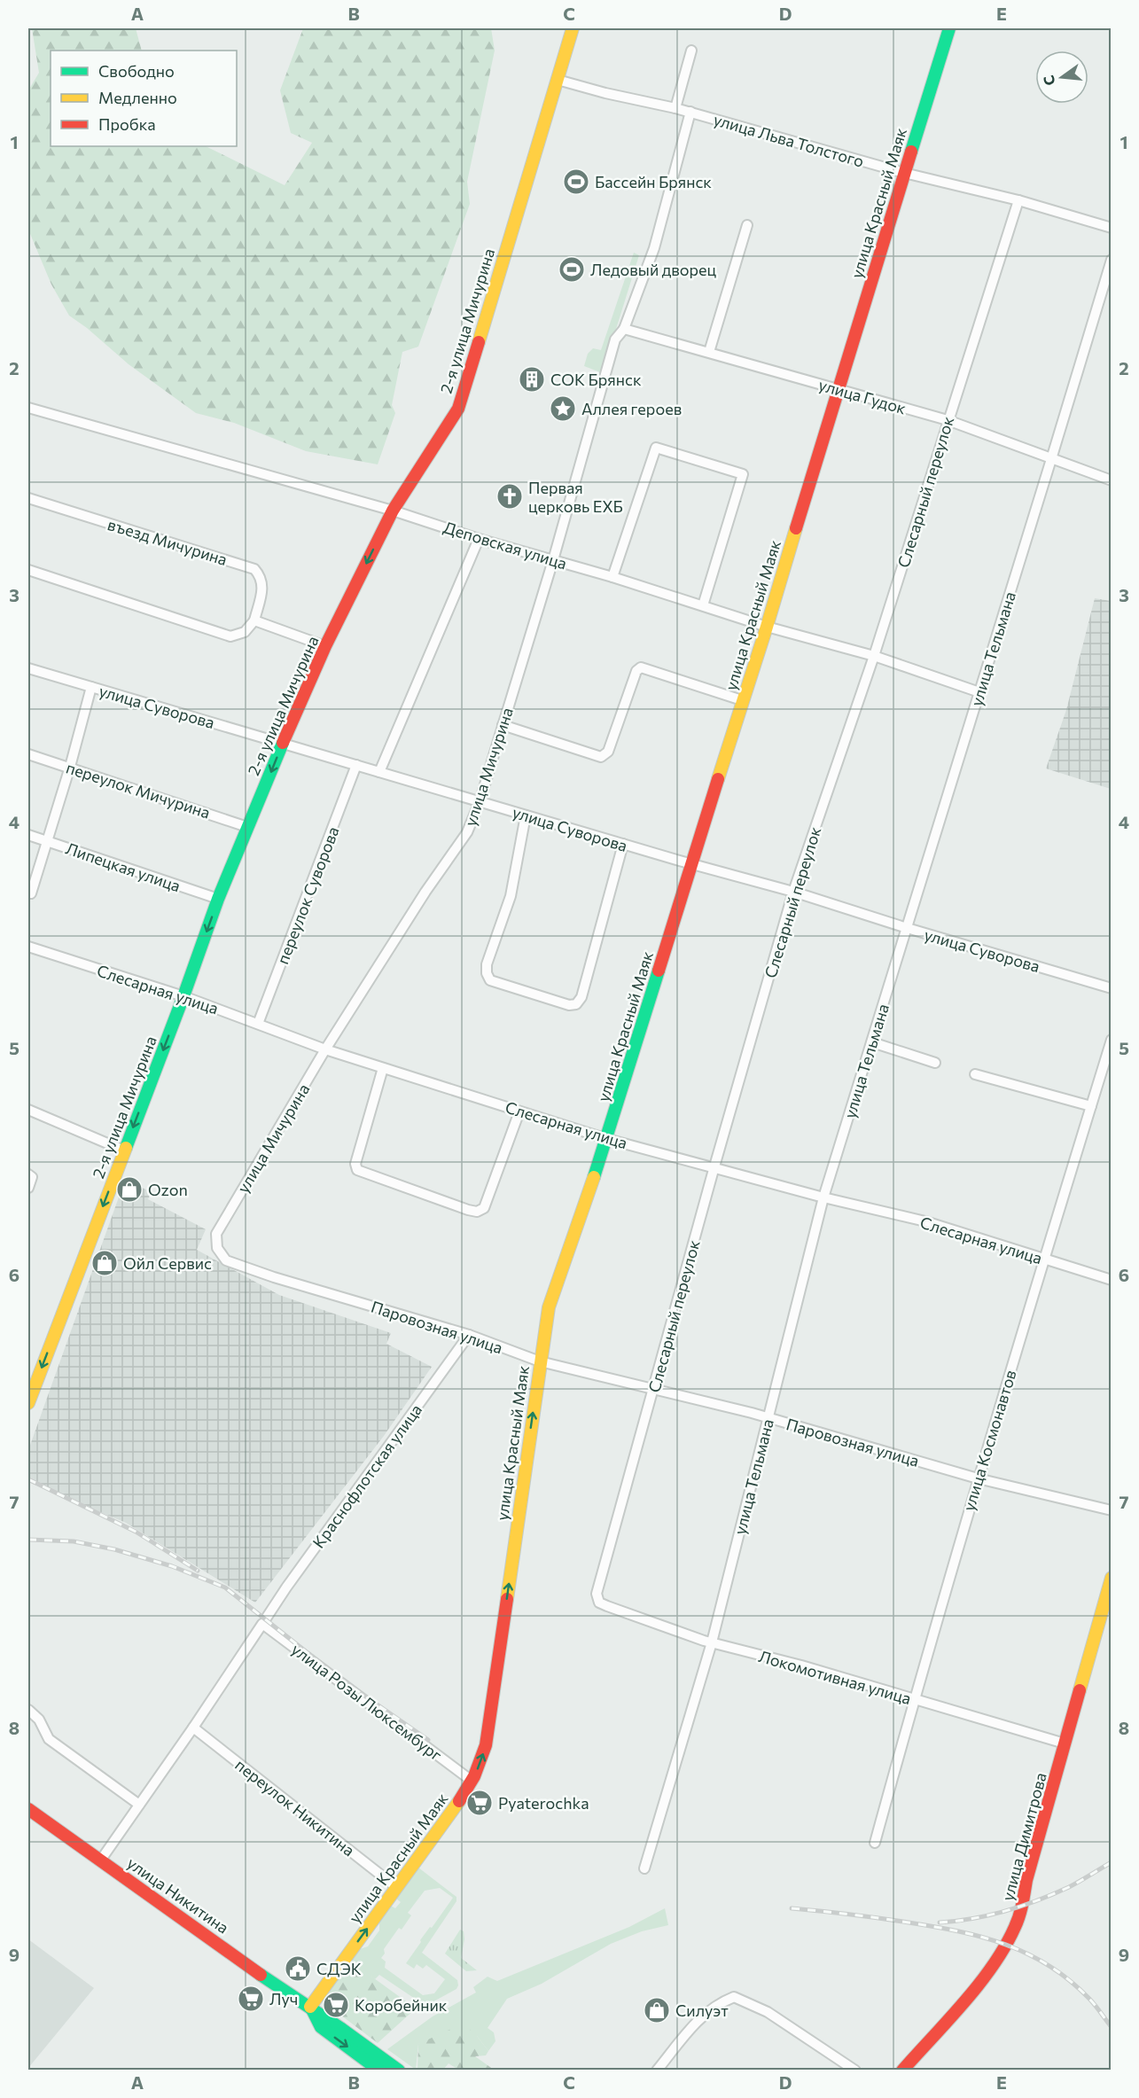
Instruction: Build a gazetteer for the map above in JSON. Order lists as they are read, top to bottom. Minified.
{"streets":{"main road":["улица Красный Маяк","2-я улица Мичурина","улица Димитрова","улица Никитина"],"street":["улица Льва Толстого","улица Гудок","Слесарный переулок","въезд Мичурина","Деповская улица","улица Тельмана","улица Суворова","улица Мичурина","переулок Мичурина","Липецкая улица","переулок Суворова","Слесарная улица","Паровозная улица","улица Космонавтов","Краснофлотская улица","Локомотивная улица","улица Розы Люксембург","переулок Никитина"]},"crossings":[["улица Льва Толстого","улица Красный Маяк"],["улица Льва Толстого","2-я улица Мичурина"],["улица Льва Толстого","Слесарный переулок"],["улица Красный Маяк","улица Гудок"],["улица Красный Маяк","Деповская улица"],["улица Красный Маяк","улица Суворова"],["улица Красный Маяк","Слесарная улица"],["улица Красный Маяк","Паровозная улица"],["улица Красный Маяк","улица Розы Люксембург"],["улица Красный Маяк","переулок Никитина"],["улица Красный Маяк","улица Никитина"],["2-я улица Мичурина","Деповская улица"],["2-я улица Мичурина","улица Суворова"],["2-я улица Мичурина","переулок Мичурина"],["2-я улица Мичурина","Липецкая улица"],["2-я улица Мичурина","Слесарная улица"],["улица Гудок","Слесарный переулок"],["улица Гудок","улица Тельмана"],["улица Гудок","улица Мичурина"],["Слесарный переулок","Деповская улица"],["Слесарный переулок","улица Суворова"],["Слесарный переулок","Слесарная улица"],["Слесарный переулок","Паровозная улица"],["Слесарный переулок","Локомотивная улица"],["Деповская улица","улица Тельмана"],["Деповская улица","улица Мичурина"],["улица Тельмана","улица Суворова"],["улица Тельмана","Слесарная улица"],["улица Тельмана","Паровозная улица"],["улица Тельмана","Локомотивная улица"],["улица Суворова","улица Мичурина"],["улица Суворова","переулок Суворова"],["улица Мичурина","Слесарная улица"],["улица Мичурина","Паровозная улица"],["переулок Суворова","Слесарная улица"],["Слесарная улица","улица Космонавтов"],["Паровозная улица","улица Космонавтов"],["Паровозная улица","Краснофлотская улица"],["улица Космонавтов","Локомотивная улица"],["Краснофлотская улица","улица Розы Люксембург"],["Краснофлотская улица","переулок Никитина"],["Краснофлотская улица","улица Никитина"],["Локомотивная улица","улица Димитрова"]],"one_way":["2-я улица Мичурина"],"places":{"sports":["Бассейн Брянск","Ледовый дворец"],"building":["СОК Брянск"],"place":["Аллея героев"],"church":["Первая церковь ЕХБ"],"shop":["Ozon","Ойл Сервис","Силуэт"],"supermarket":["Pyaterochka","Луч","Коробейник"],"public building":["СДЭК"]},"legend":["Свободно","Медленно","Пробка"],"north":"left","grid":{"columns":["A","B","C","D","E"],"rows":["1","2","3","4","5","6","7","8","9"]}}
